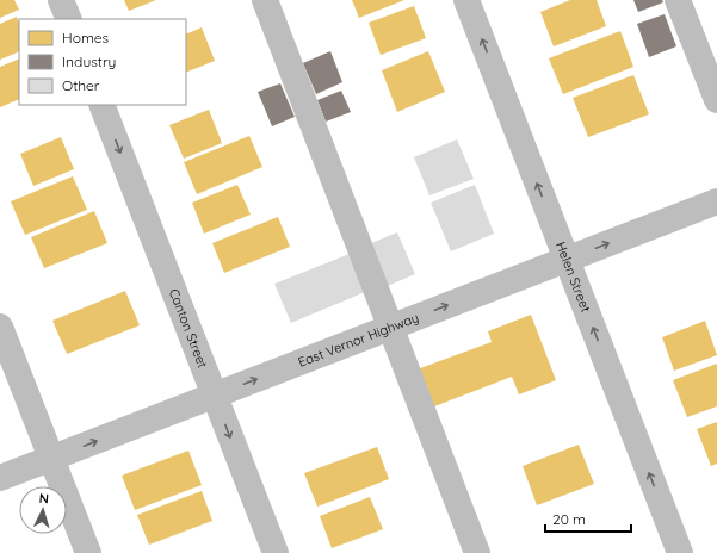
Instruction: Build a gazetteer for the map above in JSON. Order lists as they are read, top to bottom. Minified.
{"streets":{"street":["Helen Street","Canton Street","East Vernor Highway"]},"crossings":[["Helen Street","East Vernor Highway"],["Canton Street","East Vernor Highway"]],"one_way":["East Vernor Highway"],"legend":["Homes","Industry","Other"],"scale_bar":"20 m","north":"top"}
